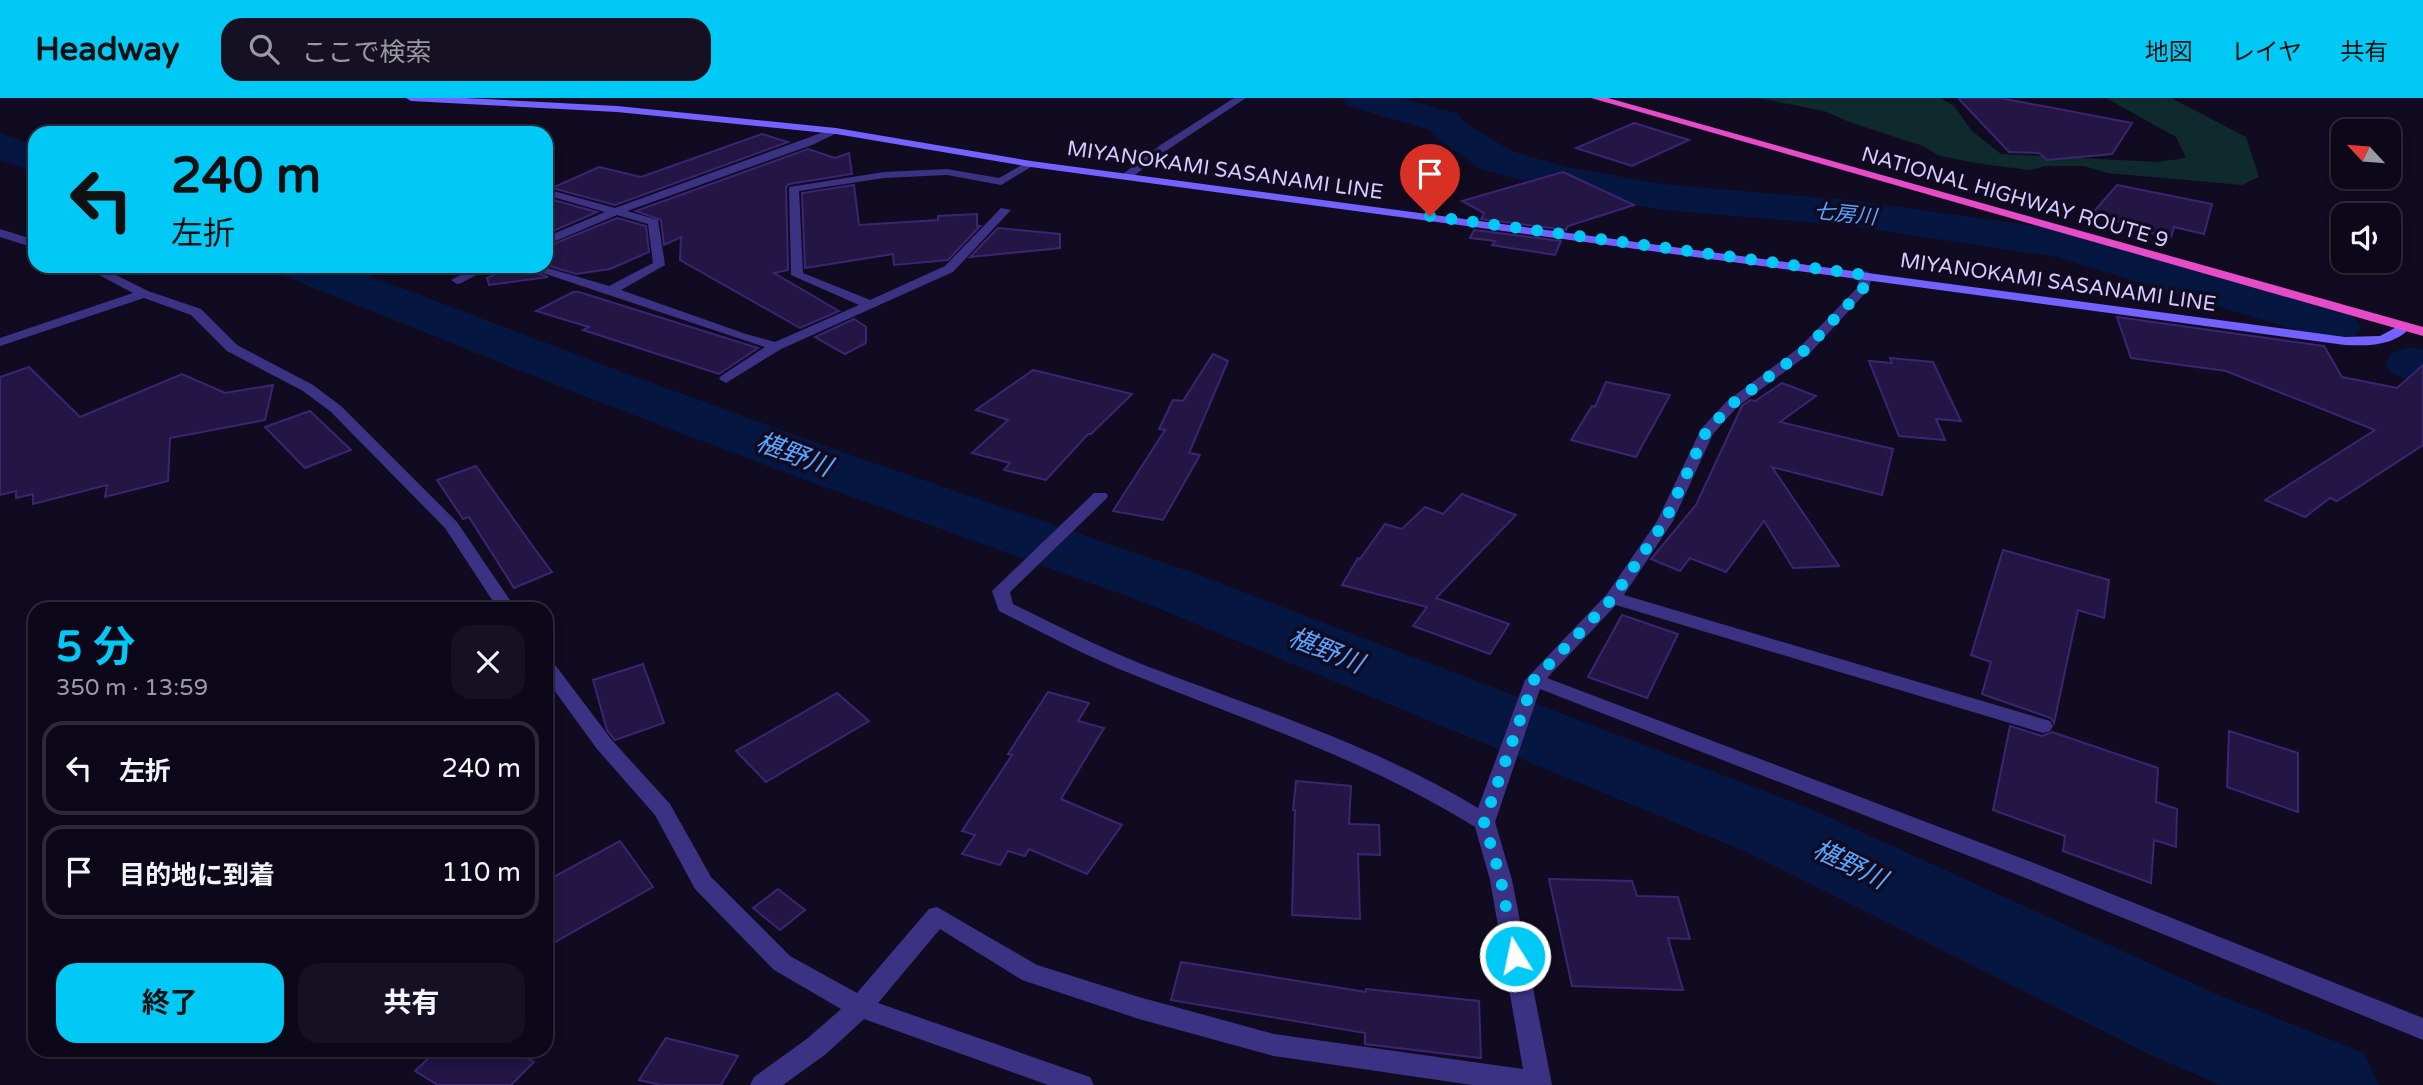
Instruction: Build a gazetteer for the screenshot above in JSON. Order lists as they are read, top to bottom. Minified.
{"streets":{"highway":["NATIONAL HIGHWAY ROUTE 9"],"main road":["MIYANOKAMI SASANAMI LINE"]},"crossings":[["MIYANOKAMI SASANAMI LINE","NATIONAL HIGHWAY ROUTE 9"]],"water":["七房川","椹野川"],"north":"top left","page":{"header":"Headway","search":"ここで検索","nav":["地図","レイヤ","共有"],"turn":["240 m","左折"],"heading":["5 分","350 m · 13:59"],"list":[{"name":"左折","value":"240 m"},{"name":"目的地に到着","value":"110 m"}],"buttons":["終了","共有"]}}
